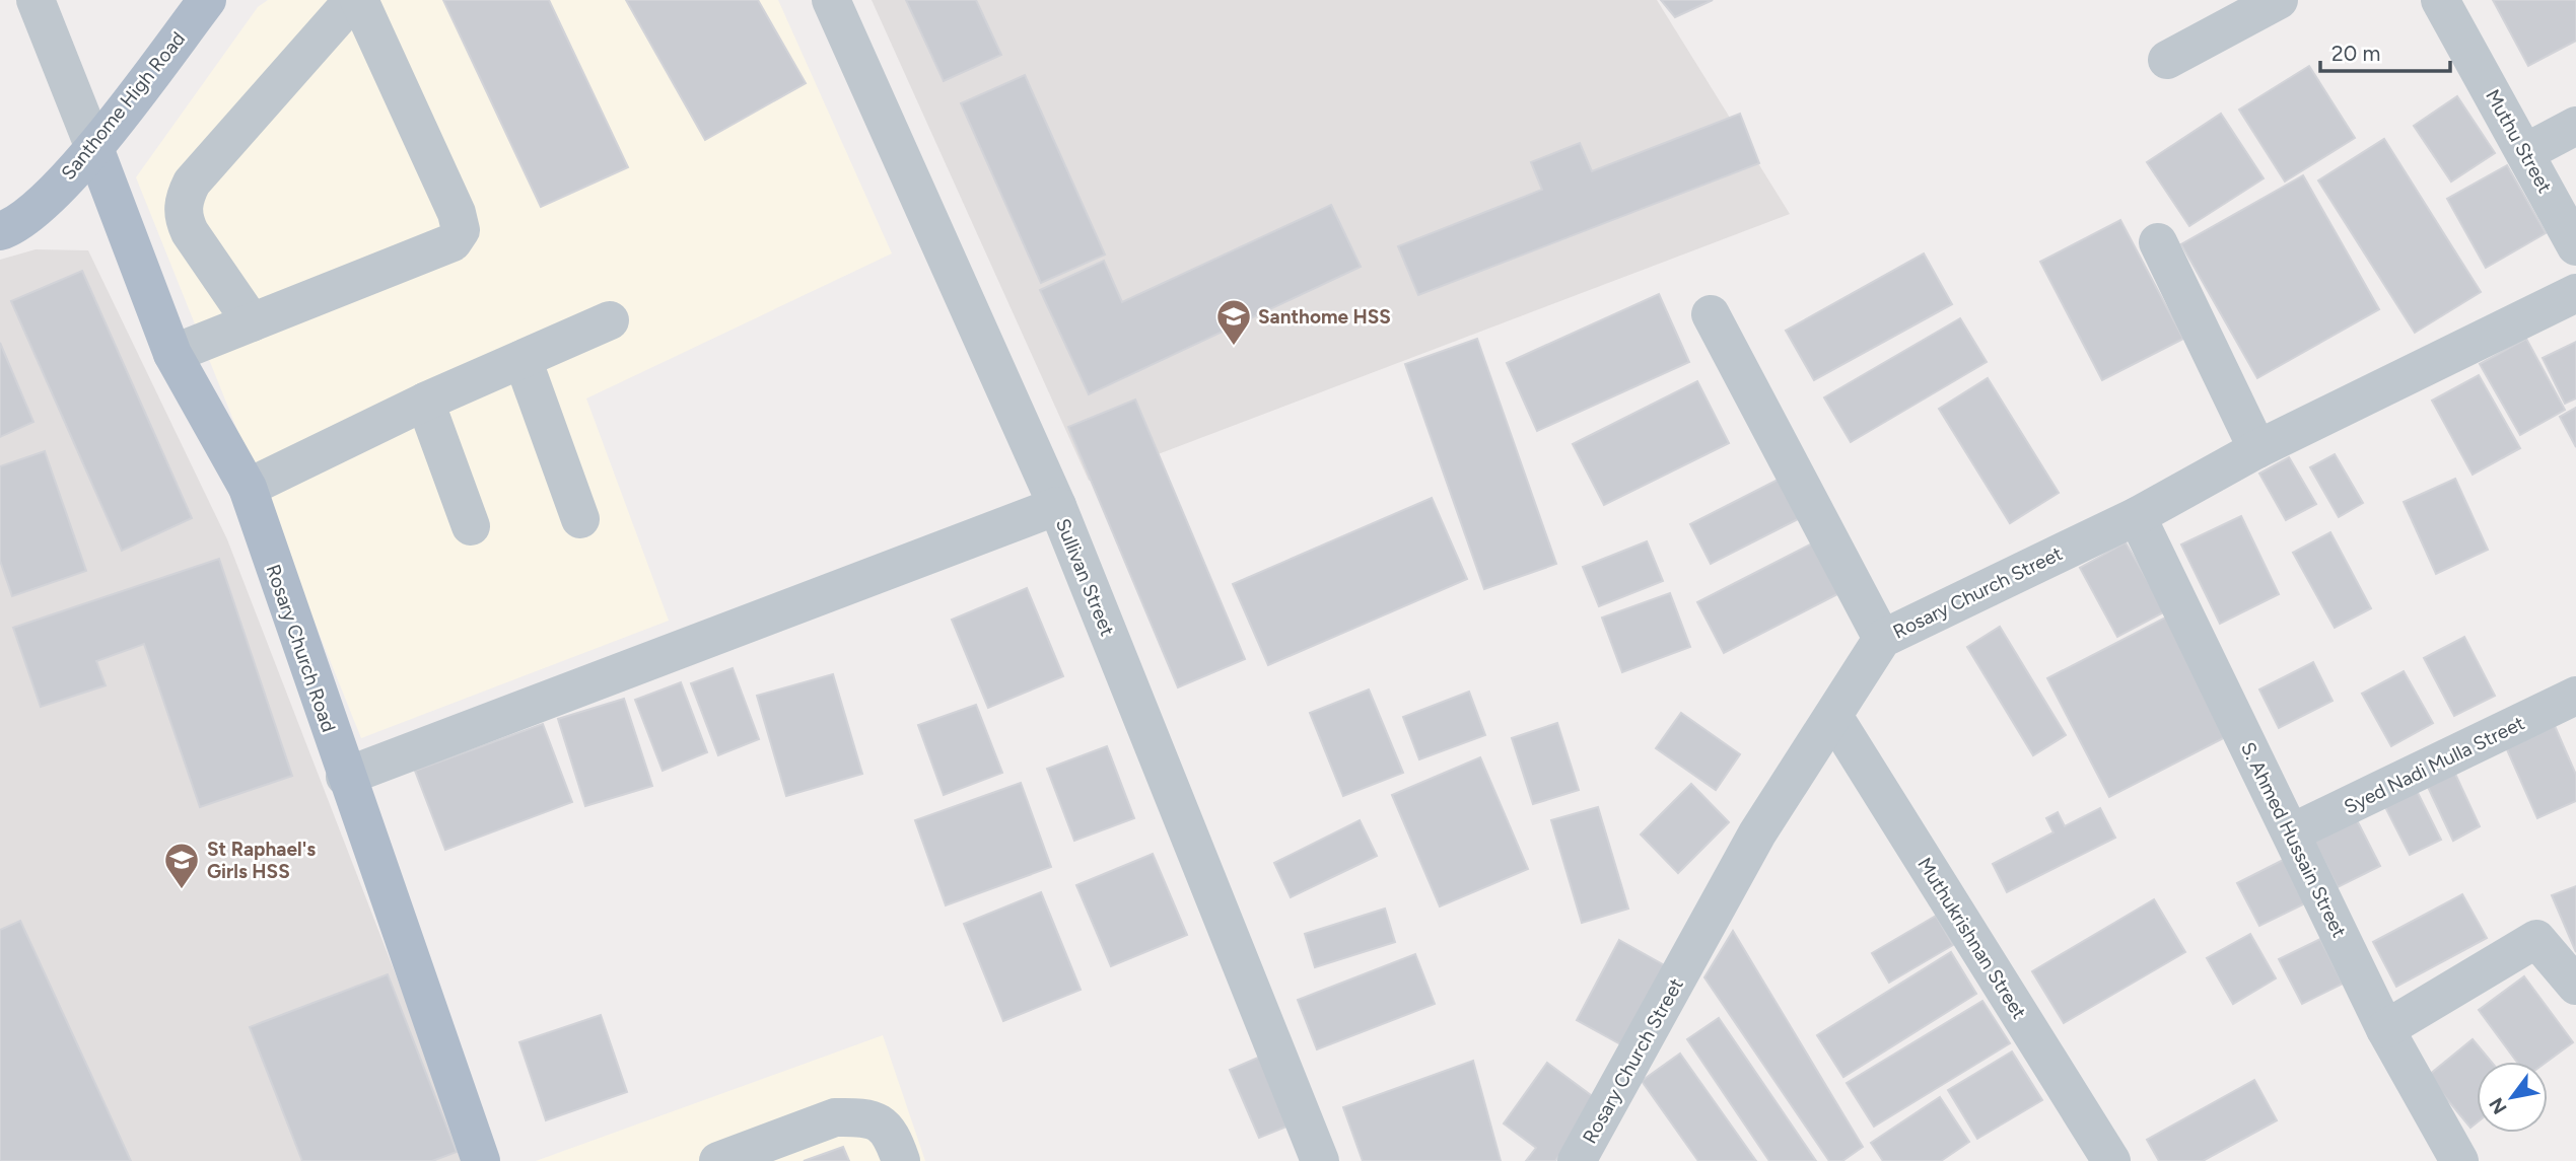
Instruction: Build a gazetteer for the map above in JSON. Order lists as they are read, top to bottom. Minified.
{"streets":{"main road":["Santhome High Road","Rosary Church Road"],"street":["Muthu Street","Sullivan Street","Rosary Church Street","Syed Nadi Mulla Street","S. Ahmed Hussain Street","Muthukrishnan Street"]},"crossings":[["Santhome High Road","Rosary Church Road"],["Rosary Church Street","S. Ahmed Hussain Street"],["Rosary Church Street","Muthukrishnan Street"],["Syed Nadi Mulla Street","S. Ahmed Hussain Street"]],"places":{"school or university":["Santhome HSS","St Raphael's Girls HSS"]},"scale_bar":"20 m","north":"bottom left"}
